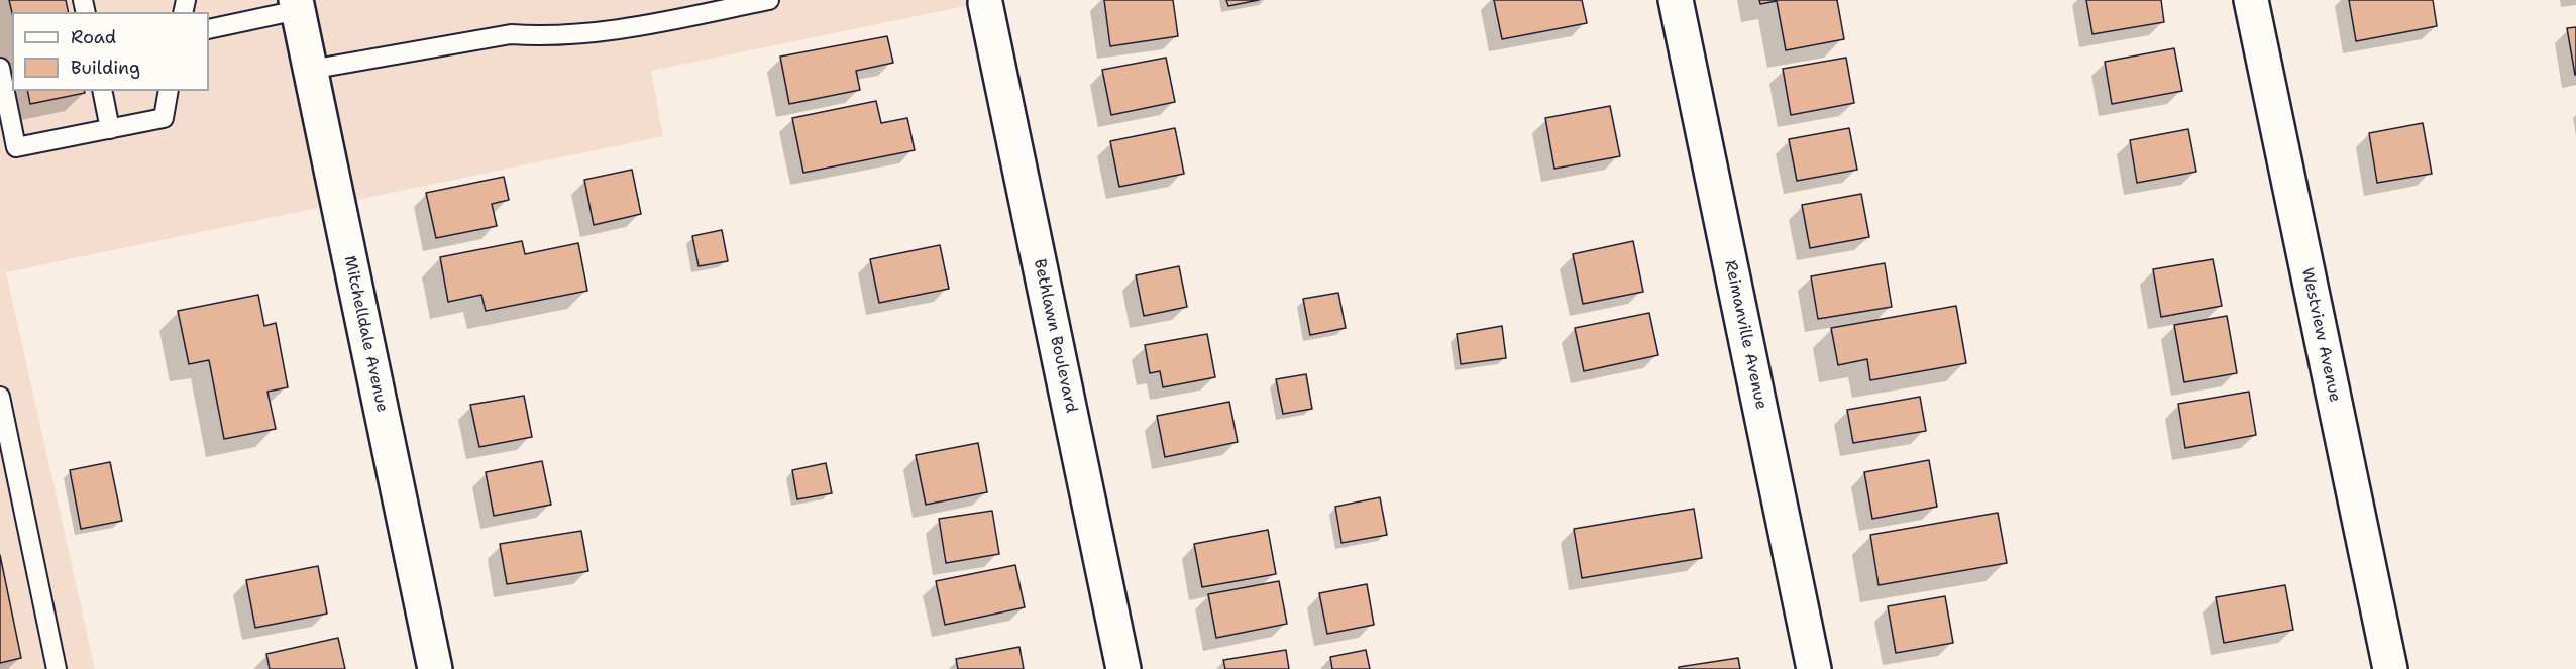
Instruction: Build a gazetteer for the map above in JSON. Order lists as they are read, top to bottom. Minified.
{"streets":{"street":["Mitchelldale Avenue","Reimanville Avenue","Westview Avenue","Bethlawn Boulevard"]},"legend":["Road","Building"]}
